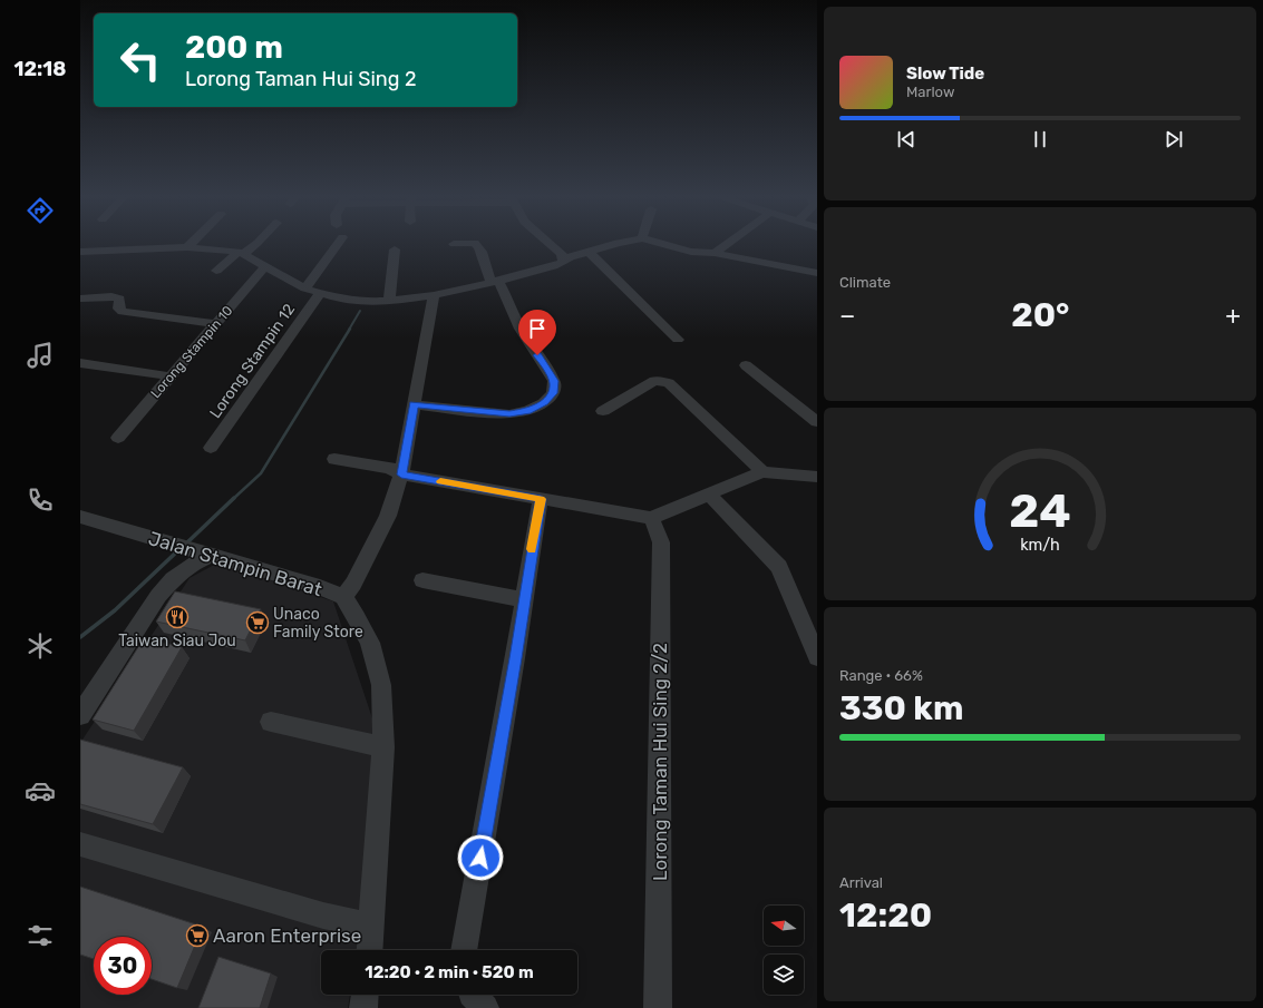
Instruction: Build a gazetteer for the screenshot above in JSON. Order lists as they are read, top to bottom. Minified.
{"streets":{"street":["Lorong Stampin 10","Lorong Stampin 12","Jalan Stampin Barat","Lorong Taman Hui Sing 2/2"]},"places":{"restaurant":["Taiwan Siau Jou"],"supermarket":["Unaco Family Store","Aaron Enterprise"]},"north":"left","page":{"tabs":"12:18","turn":["200 m","Lorong Taman Hui Sing 2"],"song":["Slow Tide","Marlow"],"tile":["Climate",["Range · 66%","330 km"],["Arrival","12:20"]],"heat":["−","20°","+"],"limit":"30","trip":"12:20 · 2 min · 520 m","gauge":["24","km/h"]}}
